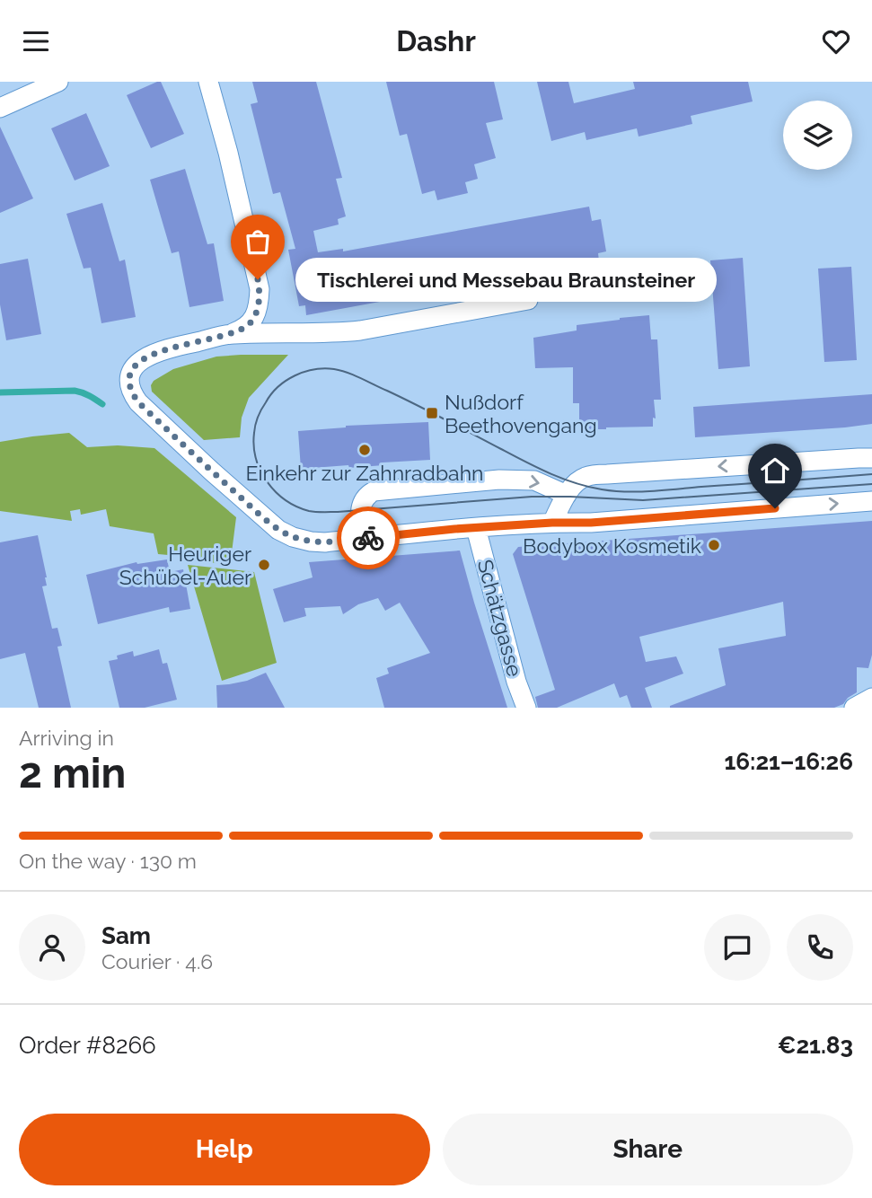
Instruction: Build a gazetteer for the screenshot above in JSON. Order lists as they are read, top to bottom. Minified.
{"streets":{"street":["Schätzgasse"]},"places":{"other":["Tischlerei und Messebau Braunsteiner","Einkehr zur Zahnradbahn","Bodybox Kosmetik","Heuriger Schübel-Auer"],"transit":["Nußdorf Beethovengang"]},"page":{"header":"Dashr","bubble":"Tischlerei und Messebau Braunsteiner","heading":["2 min","Arriving in","16:21–16:26"],"panel":["Sam","Courier · 4.6","Order #8266","€21.83"],"bar":"On the way · 130 m","buttons":["Help","Share"]}}
